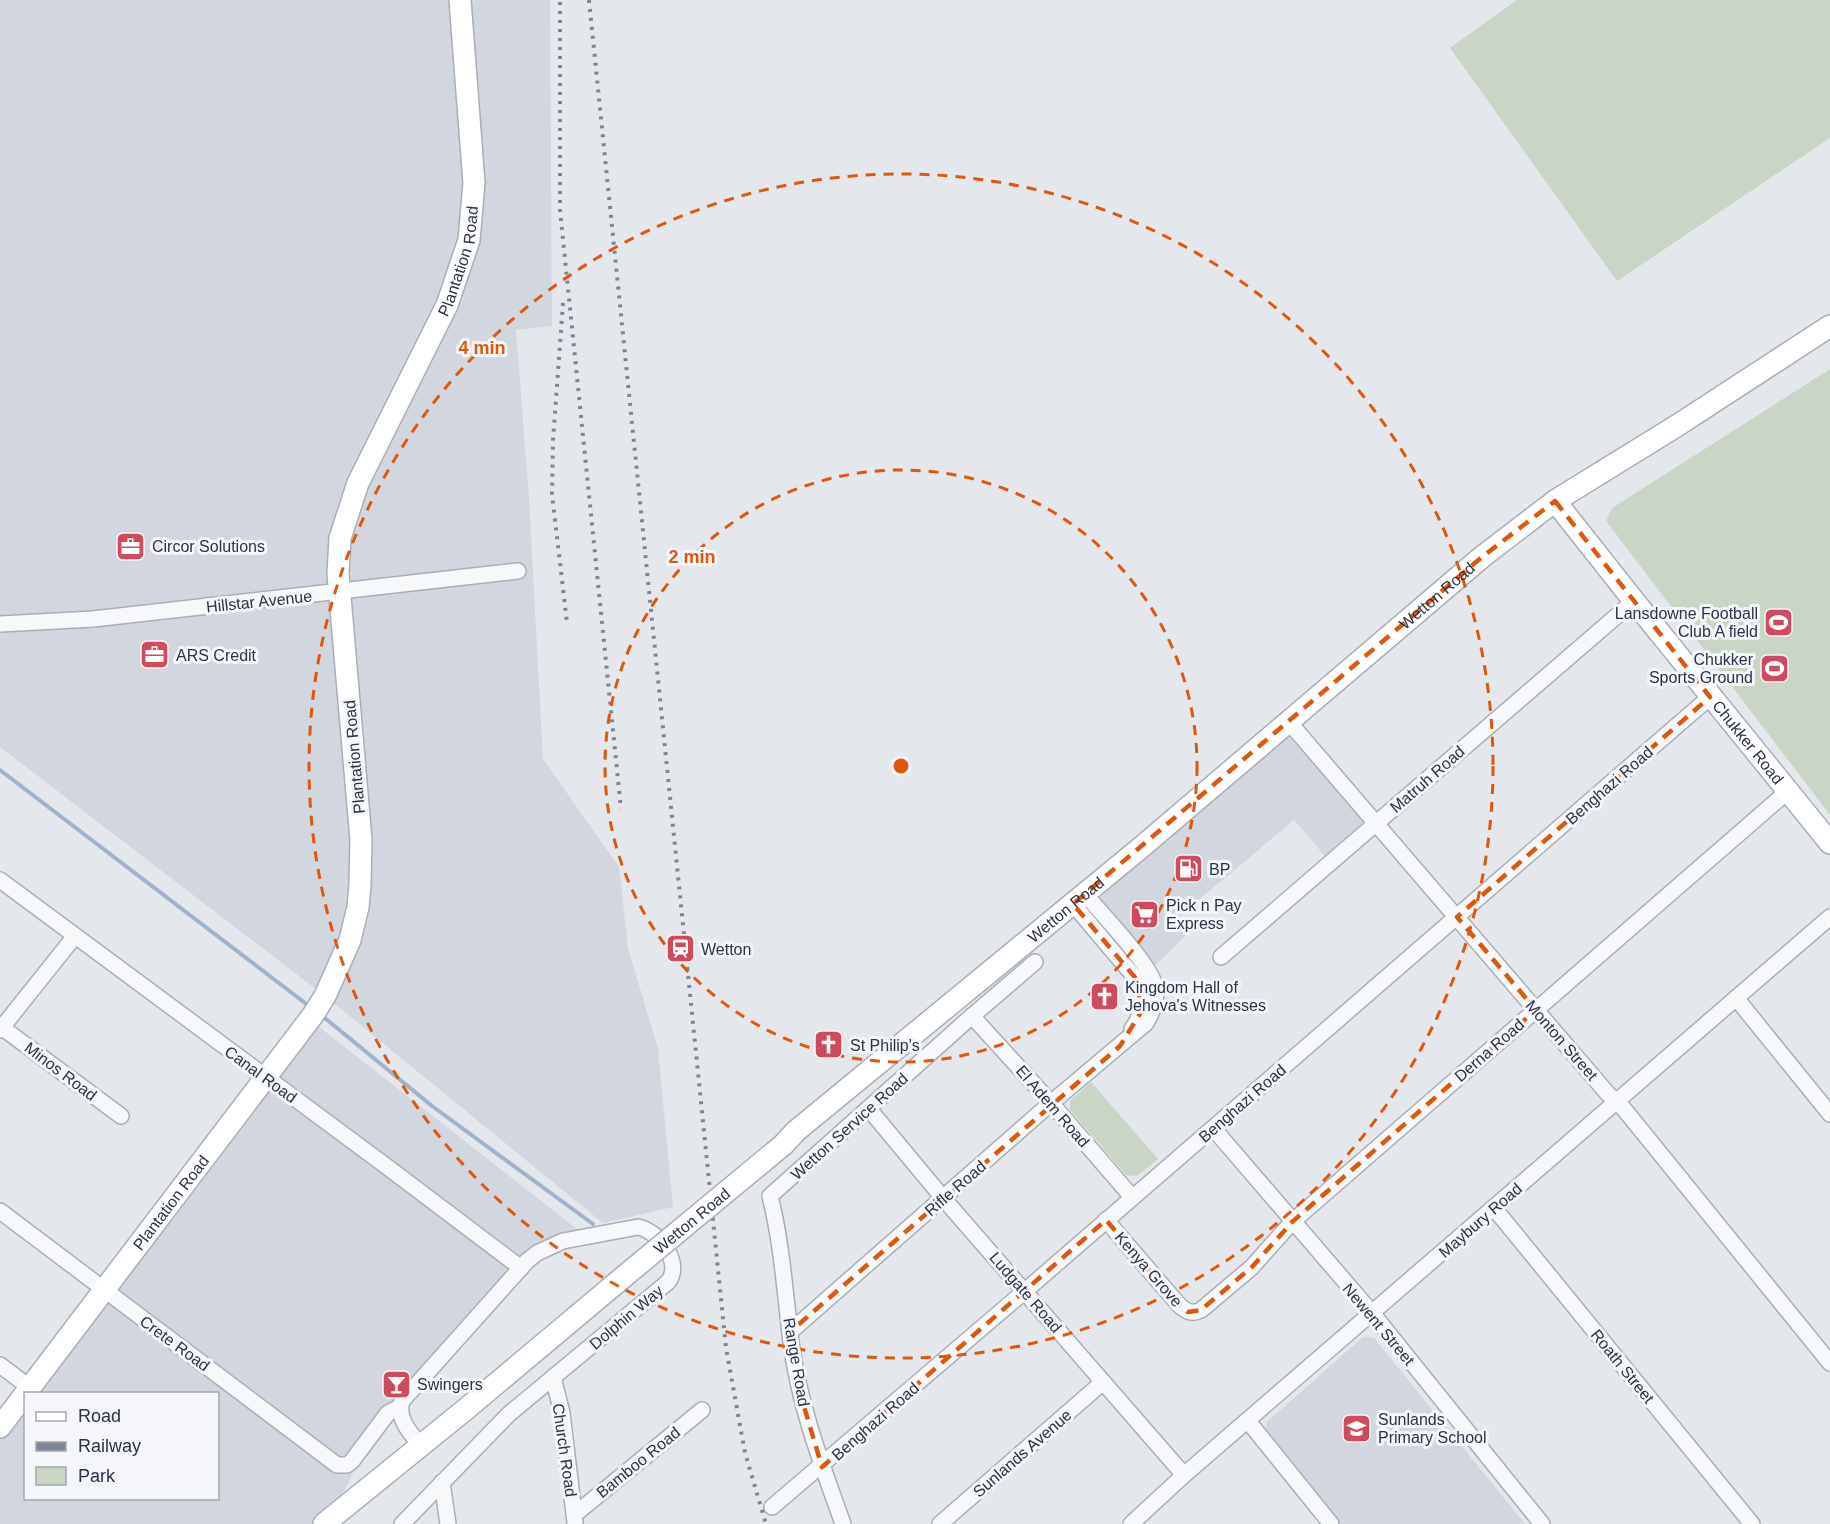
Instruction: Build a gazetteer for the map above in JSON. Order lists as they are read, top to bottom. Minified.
{"streets":{"street":["Plantation Road","Wetton Road","Hillstar Avenue","Chukker Road","Matruh Road","Benghazi Road","Monton Street","Derna Road","Minos Road","Canal Road","El Adem Road","Wetton Service Road","Rifle Road","Maybury Road","Kenya Grove","Ludgate Road","Dolphin Way","Newent Street","Crete Road","Range Road","Roath Street","Church Road","Sunlands Avenue","Bamboo Road"]},"crossings":[["Plantation Road","Hillstar Avenue"],["Plantation Road","Canal Road"],["Plantation Road","Crete Road"],["Wetton Road","Chukker Road"],["Wetton Road","Monton Street"],["Wetton Road","Rifle Road"],["Chukker Road","Matruh Road"],["Chukker Road","Benghazi Road"],["Chukker Road","Derna Road"],["Matruh Road","Monton Street"],["Benghazi Road","Monton Street"],["Benghazi Road","El Adem Road"],["Benghazi Road","Kenya Grove"],["Benghazi Road","Ludgate Road"],["Benghazi Road","Newent Street"],["Benghazi Road","Range Road"],["Monton Street","Derna Road"],["Monton Street","Maybury Road"],["Derna Road","Kenya Grove"],["Derna Road","Newent Street"],["Canal Road","Dolphin Way"],["El Adem Road","Wetton Service Road"],["El Adem Road","Rifle Road"],["Wetton Service Road","Ludgate Road"],["Wetton Service Road","Range Road"],["Rifle Road","Ludgate Road"],["Rifle Road","Range Road"],["Maybury Road","Ludgate Road"],["Maybury Road","Newent Street"],["Maybury Road","Roath Street"],["Ludgate Road","Sunlands Avenue"],["Dolphin Way","Crete Road"],["Dolphin Way","Church Road"],["Church Road","Bamboo Road"]],"places":{"office":["Circor Solutions","ARS Credit"],"sports":["Lansdowne Football Club A field","Chukker Sports Ground"],"fuel station":["BP"],"supermarket":["Pick n Pay Express"],"station":["Wetton"],"church":["Kingdom Hall of Jehova's Witnesses","St Philip's"],"bar":["Swingers"],"school or university":["Sunlands Primary School"]},"legend":["Road","Railway","Park"],"rings":["4 min","2 min"]}
